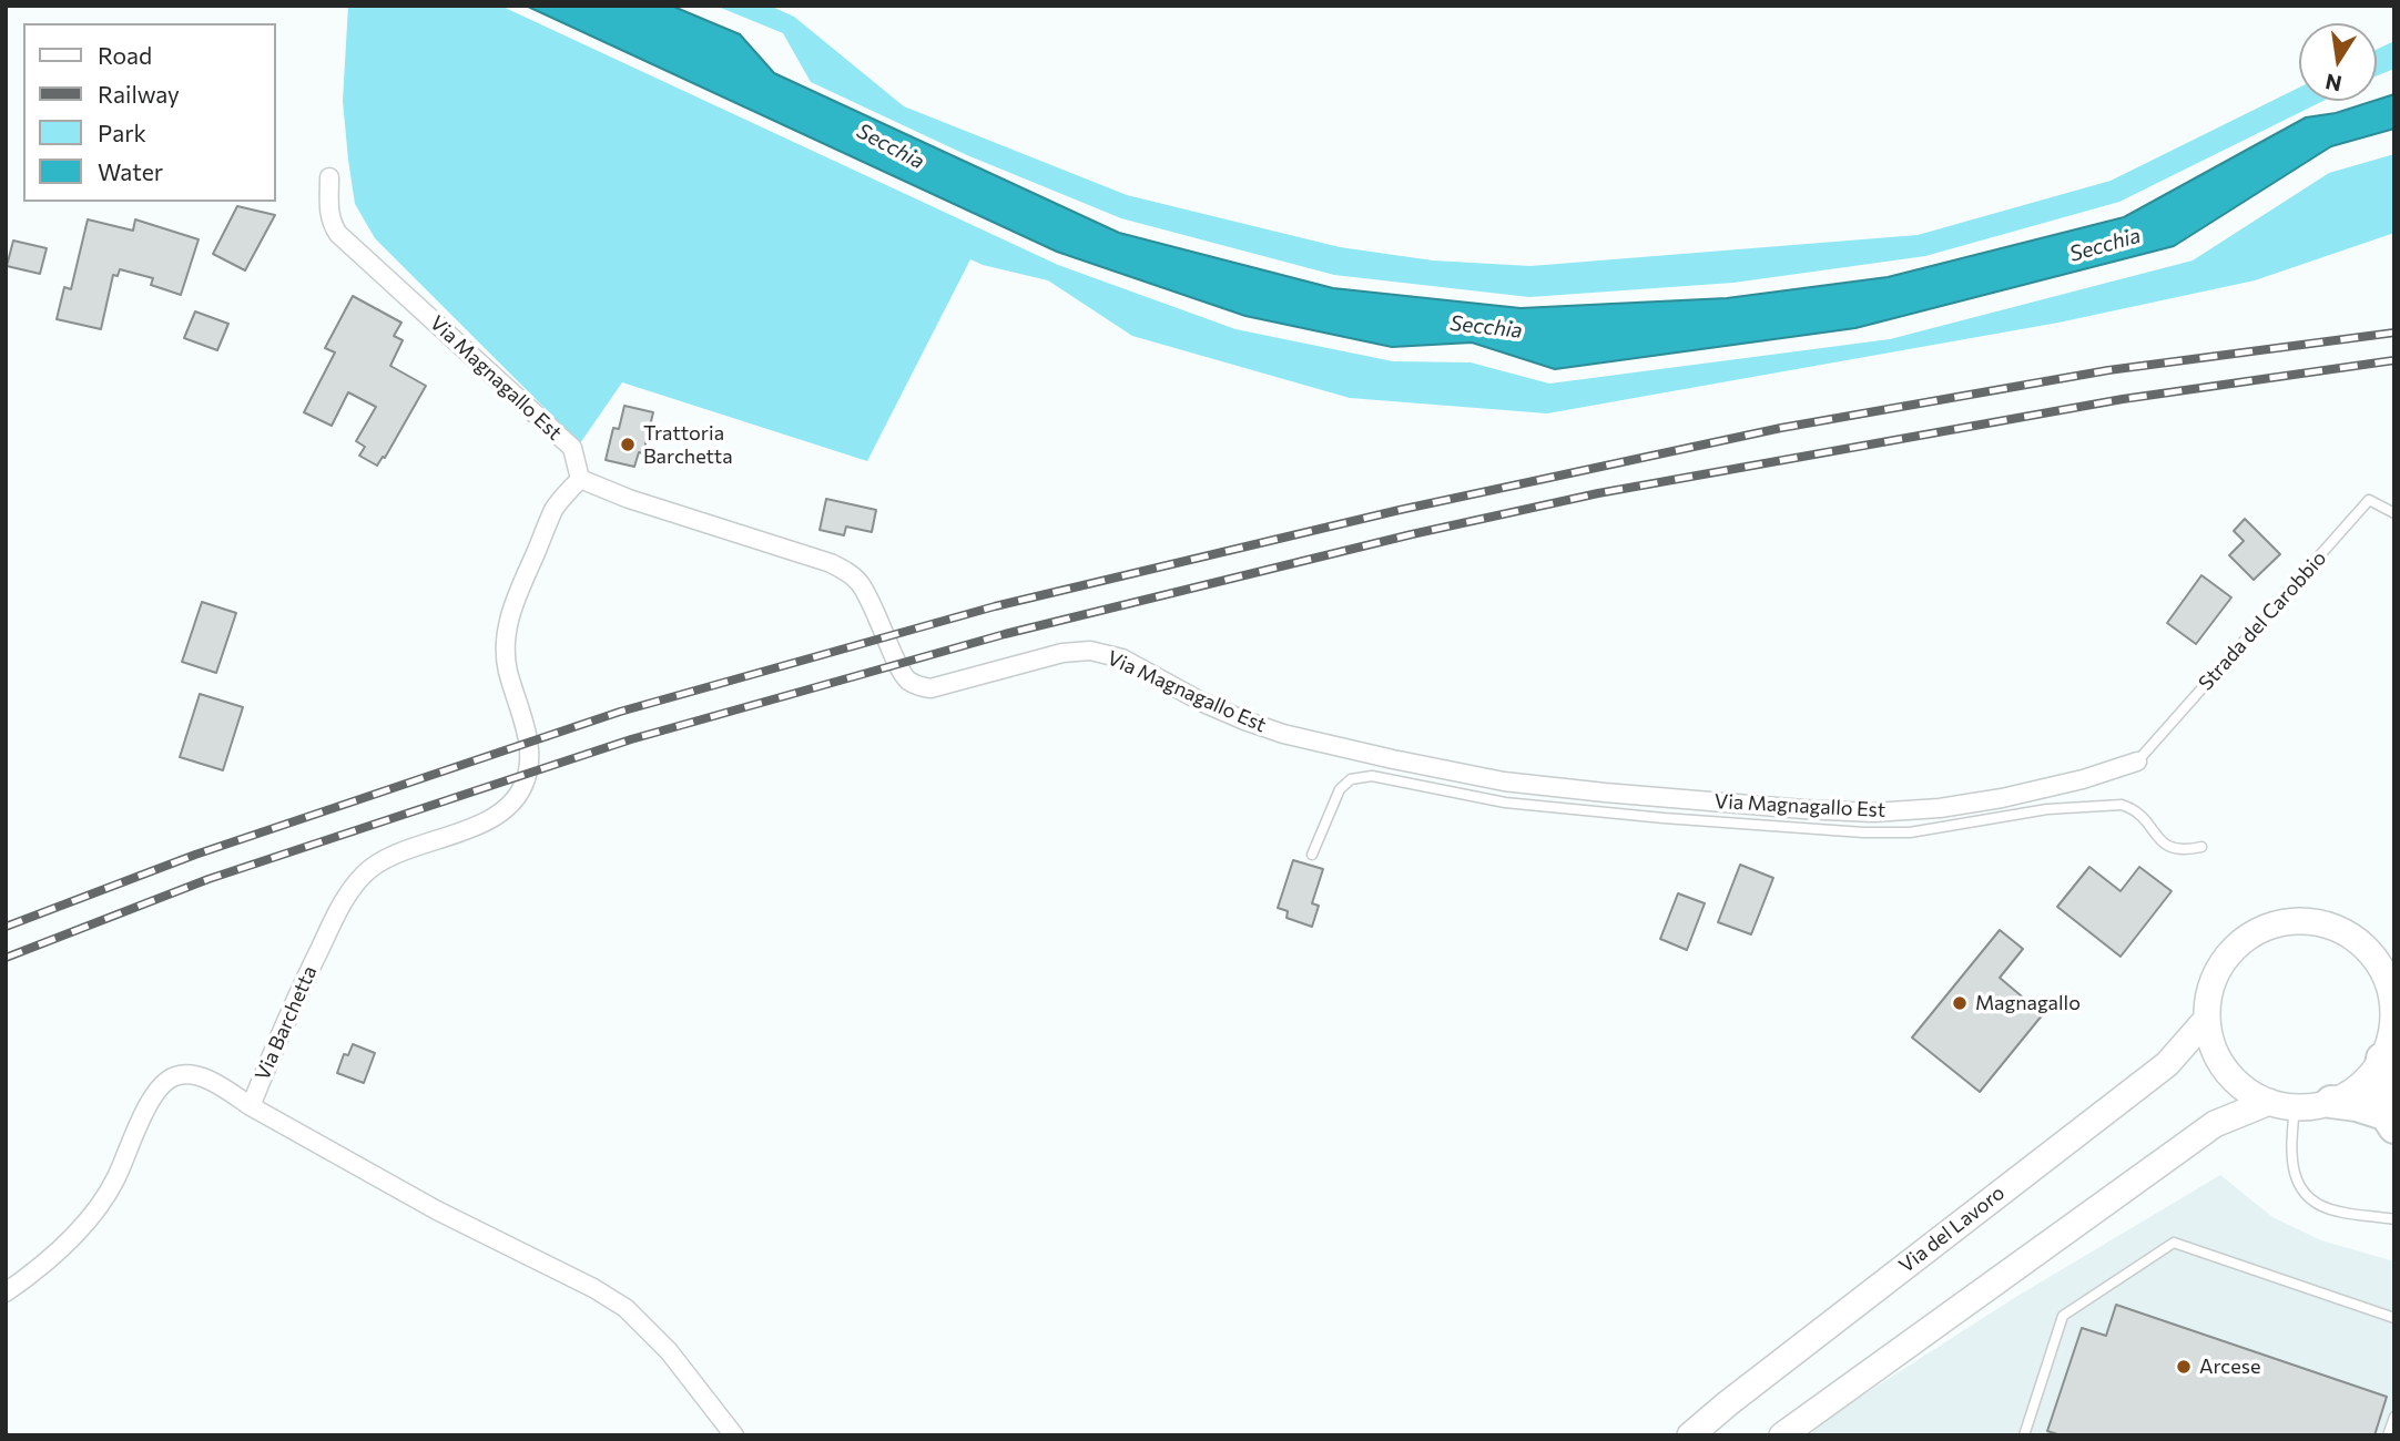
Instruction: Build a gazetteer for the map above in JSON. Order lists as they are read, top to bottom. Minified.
{"streets":{"main road":["Via del Lavoro"],"street":["Via Magnagallo Est","Via Barchetta"],"lane":["Strada del Carobbio"]},"crossings":[["Via Magnagallo Est","Strada del Carobbio"],["Via Magnagallo Est","Via Barchetta"]],"water":["Secchia"],"places":["Trattoria Barchetta","Magnagallo","Arcese"],"legend":["Road","Railway","Park","Water"],"north":"bottom"}
